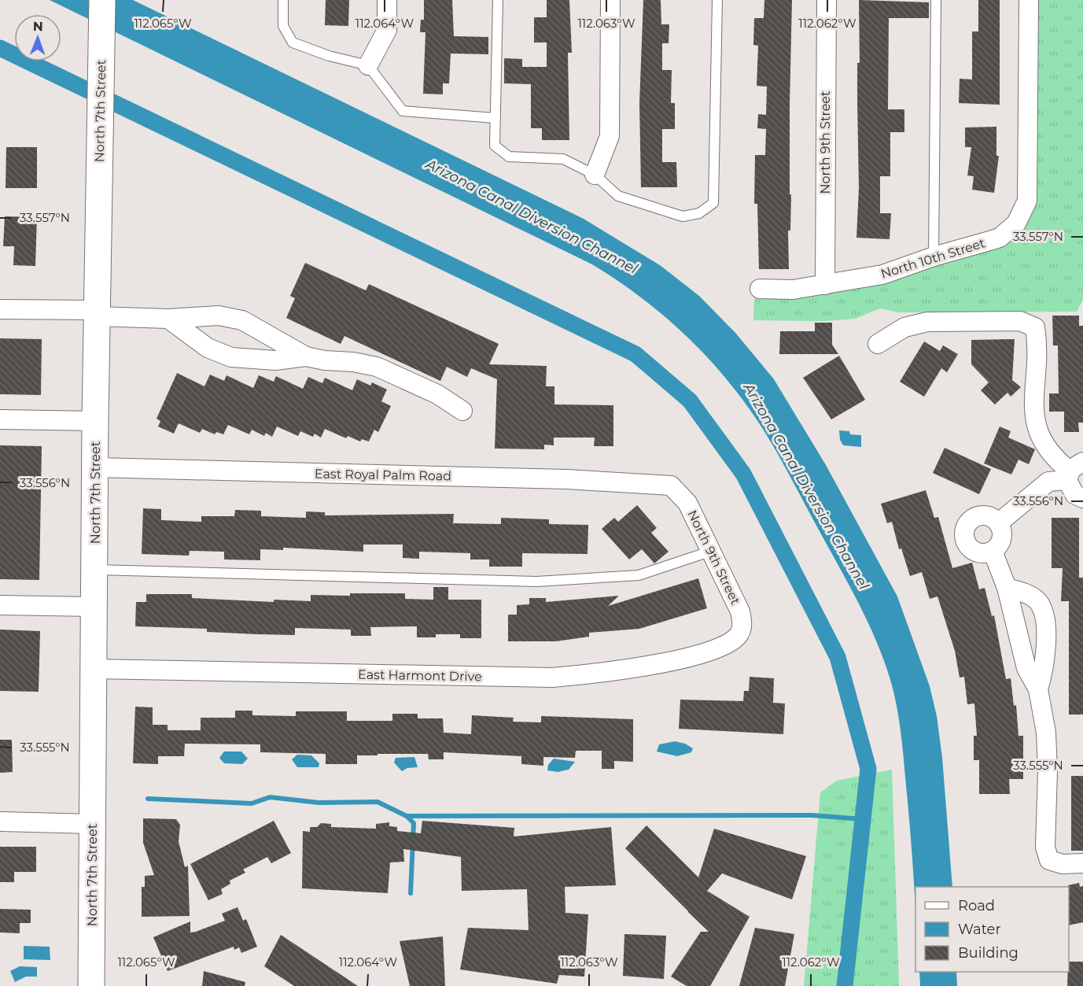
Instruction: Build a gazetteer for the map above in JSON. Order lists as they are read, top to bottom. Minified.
{"streets":{"main road":["North 7th Street"],"street":["North 9th Street","North 10th Street","East Royal Palm Road","East Harmont Drive"]},"crossings":[["North 7th Street","East Royal Palm Road"],["North 7th Street","East Harmont Drive"],["North 9th Street","North 10th Street"],["North 9th Street","East Royal Palm Road"],["North 9th Street","East Harmont Drive"]],"water":["Arizona Canal Diversion Channel"],"legend":["Road","Water","Building"],"north":"top","coordinates":["112.065°W","112.064°W","112.063°W","112.062°W","33.557°N","33.556°N","33.555°N"]}
